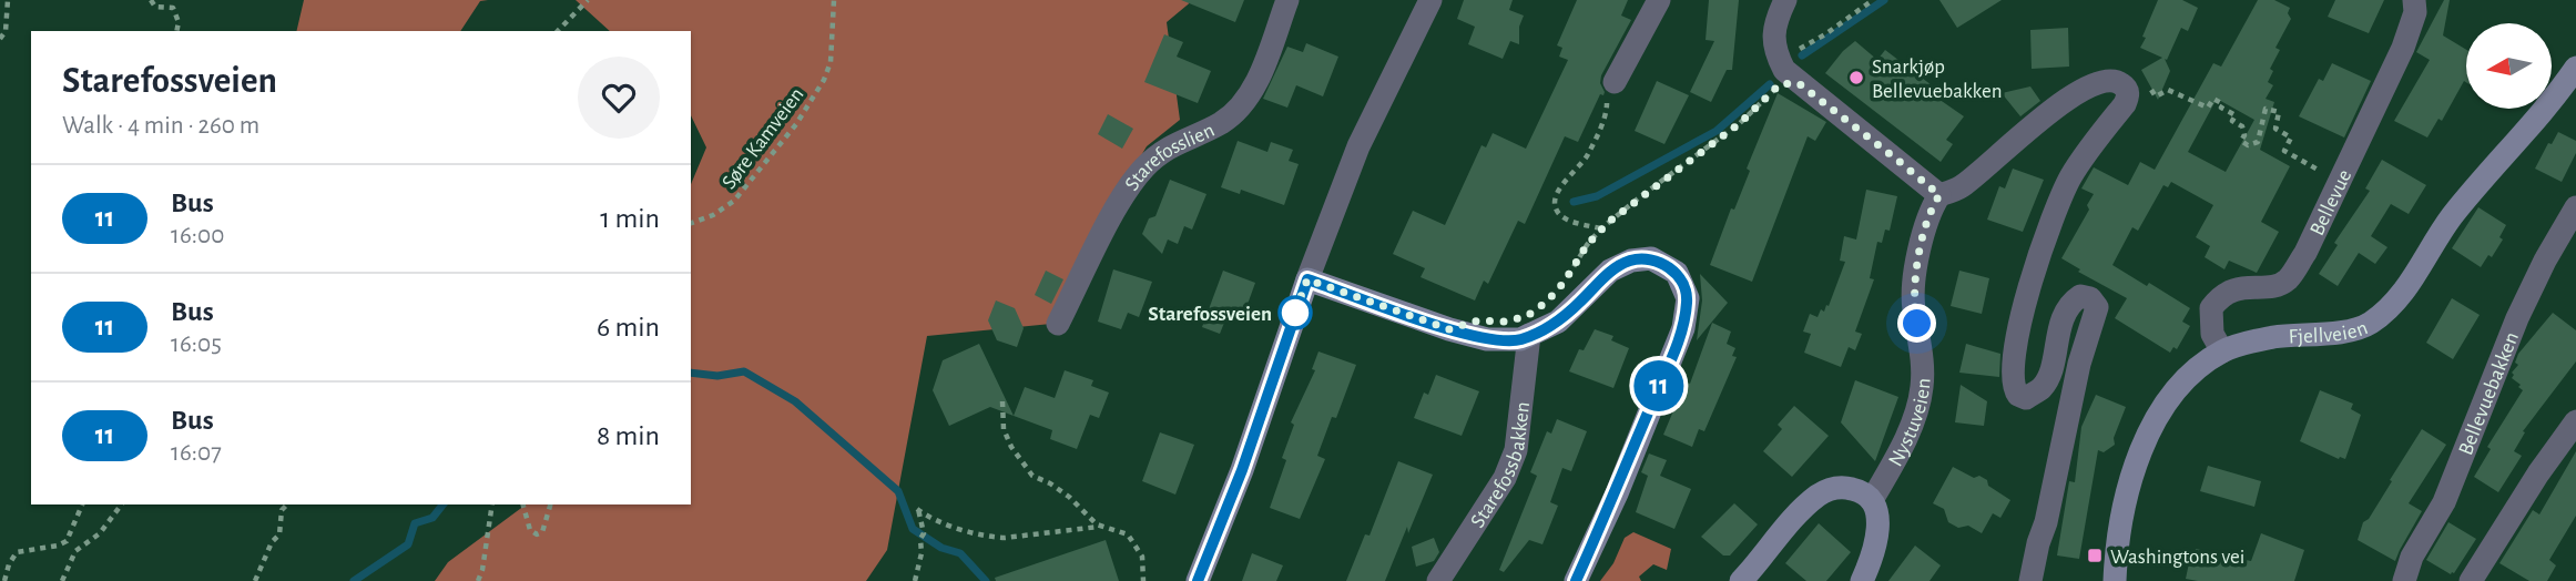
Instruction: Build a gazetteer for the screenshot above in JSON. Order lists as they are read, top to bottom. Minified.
{"streets":{"street":["Starefosslien","Bellevue","Fjellveien","Bellevuebakken","Nystuveien","Starefossbakken"],"path":["Søre Kamveien"]},"crossings":[["Bellevue","Fjellveien"]],"places":{"other":["Snarkjøp Bellevuebakken","Starefossveien"],"transit":["Washingtons vei"]},"lines":["bus line 11"],"north":"left","page":{"on_map":"11","heading":["Starefossveien","Walk · 4 min · 260 m"],"list":[{"mark":"11","name":"Bus","note":"16:00","value":"1 min"},{"mark":"11","name":"Bus","note":"16:05","value":"6 min"},{"mark":"11","name":"Bus","note":"16:07","value":"8 min"}]}}
